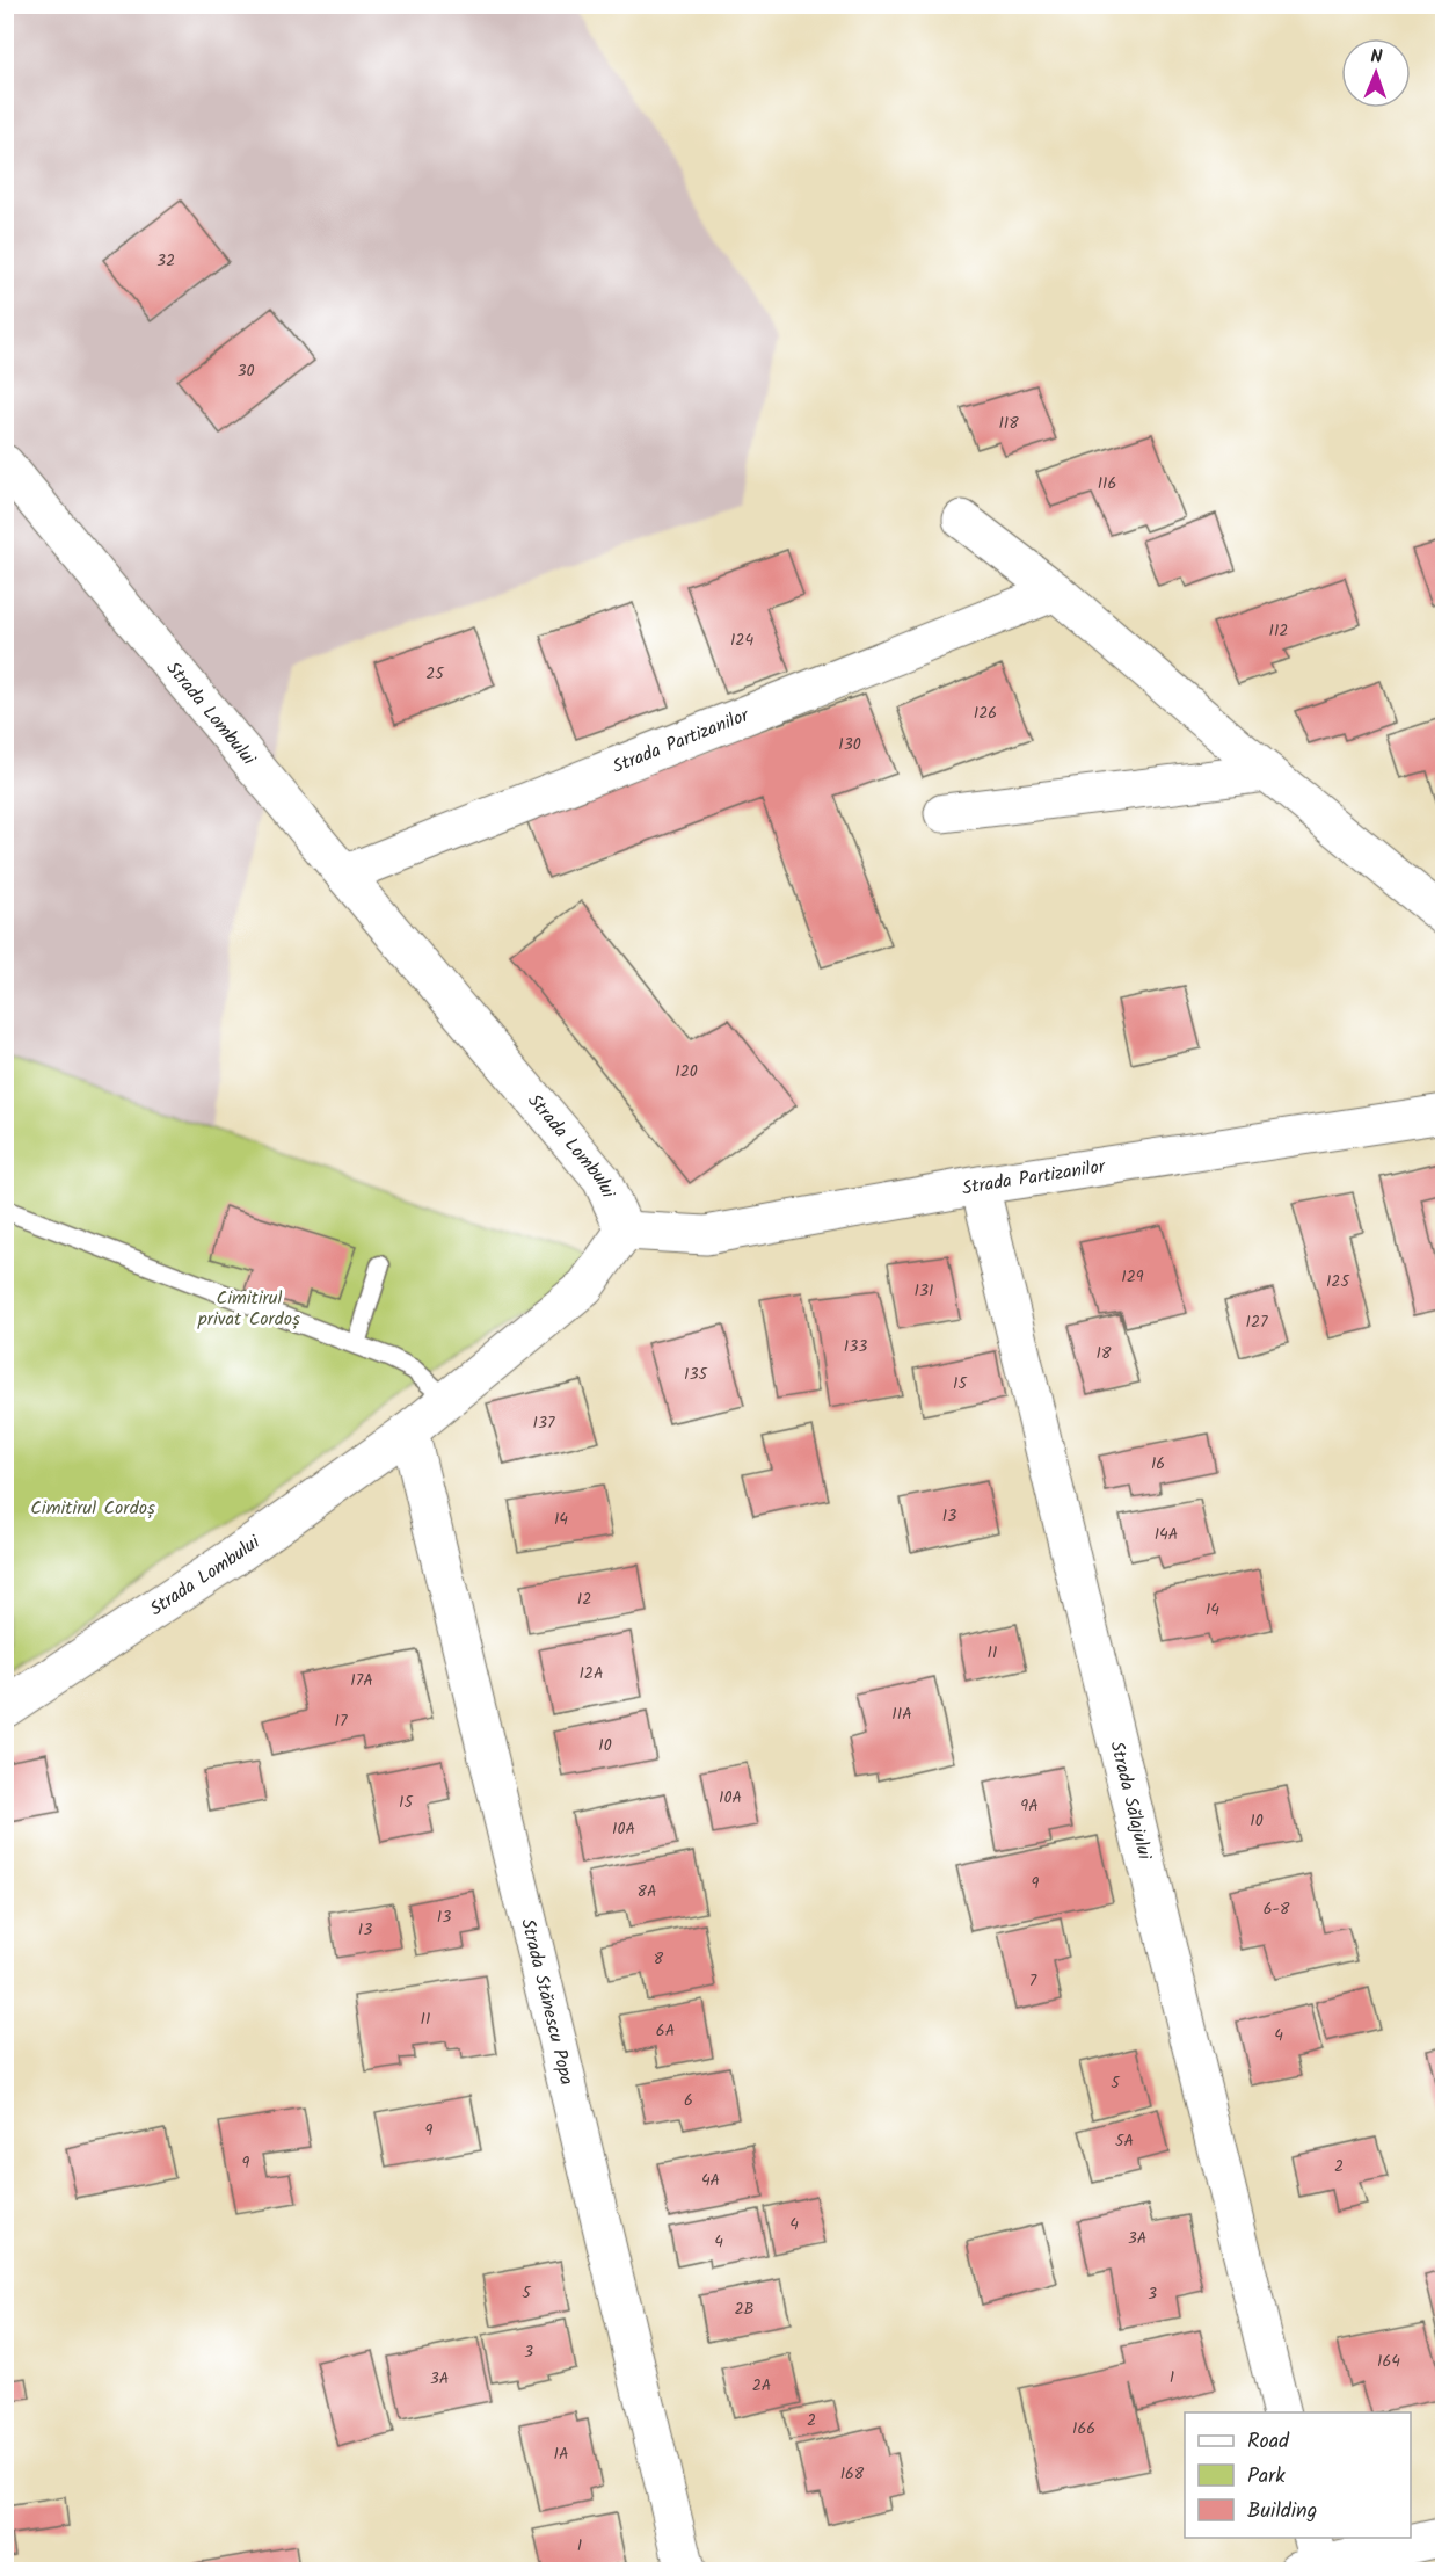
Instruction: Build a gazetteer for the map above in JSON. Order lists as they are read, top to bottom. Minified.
{"streets":{"street":["Strada Lombului","Strada Partizanilor","Strada Sălajului","Strada Stănescu Popa"]},"crossings":[["Strada Lombului","Strada Partizanilor"],["Strada Lombului","Strada Stănescu Popa"],["Strada Partizanilor","Strada Sălajului"]],"parks":["Cimitirul privat Cordoș","Cimitirul Cordoș"],"house_numbers":["32","30","118","116","112","124","25","126","130","120","129","125","131","127","133","18","135","15","137","16","13","14","14A","12","14","11","12A","17A","11A","17","10","10A","15","9A","10","10A","9","8A","6-8","13","13","8","7","11","6A","4","5","6","9","5A","9","2","4A","4","3A","4","5","3","2B","3","164","1","3A","2A","2","166","1A","168","1"],"legend":["Road","Park","Building"],"north":"top"}
